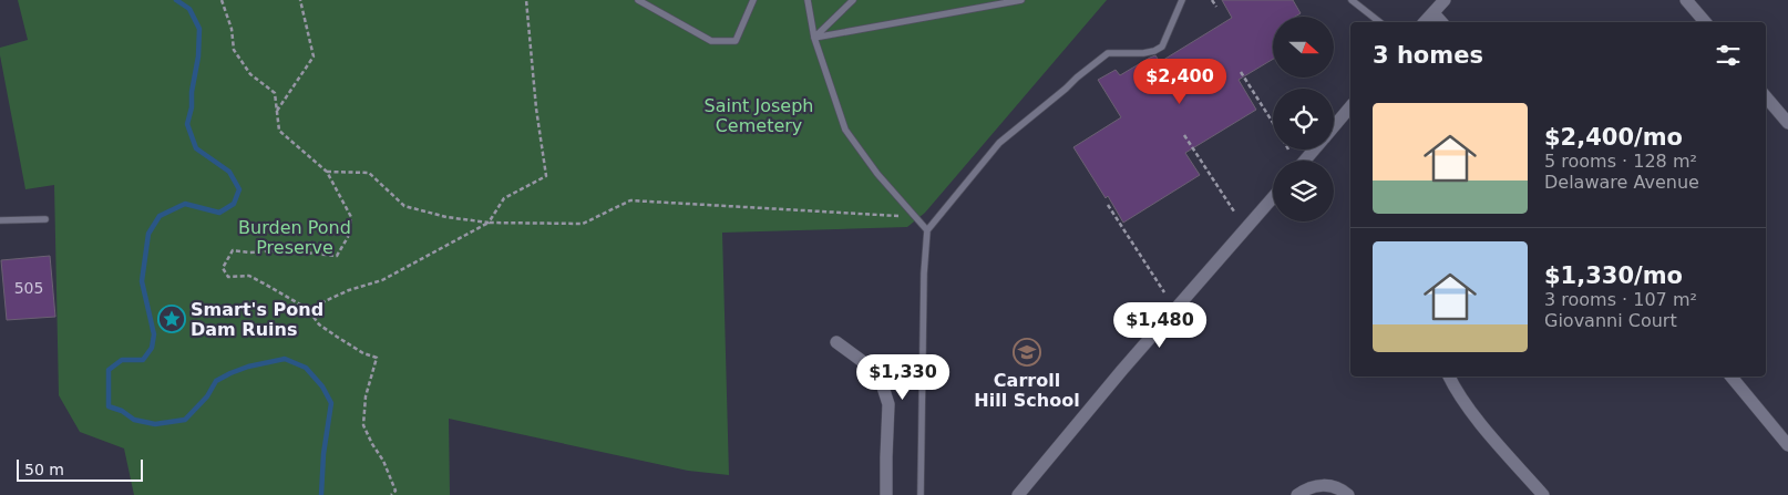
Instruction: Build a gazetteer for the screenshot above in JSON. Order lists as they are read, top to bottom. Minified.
{"parks":["Saint Joseph Cemetery","Burden Pond Preserve"],"places":{"place":["Smart's Pond Dam Ruins"],"school or university":["Carroll Hill School"]},"house_numbers":["505"],"scale_bar":"50 m","north":"right","page":{"heading":"3 homes","price":["$2,400","$1,480","$1,330"],"list":[{"name":"$2,400/mo","note":"5 rooms · 128 m² · Delaware Avenue"},{"name":"$1,330/mo","note":"3 rooms · 107 m² · Giovanni Court"}],"scale":"50 m"}}
